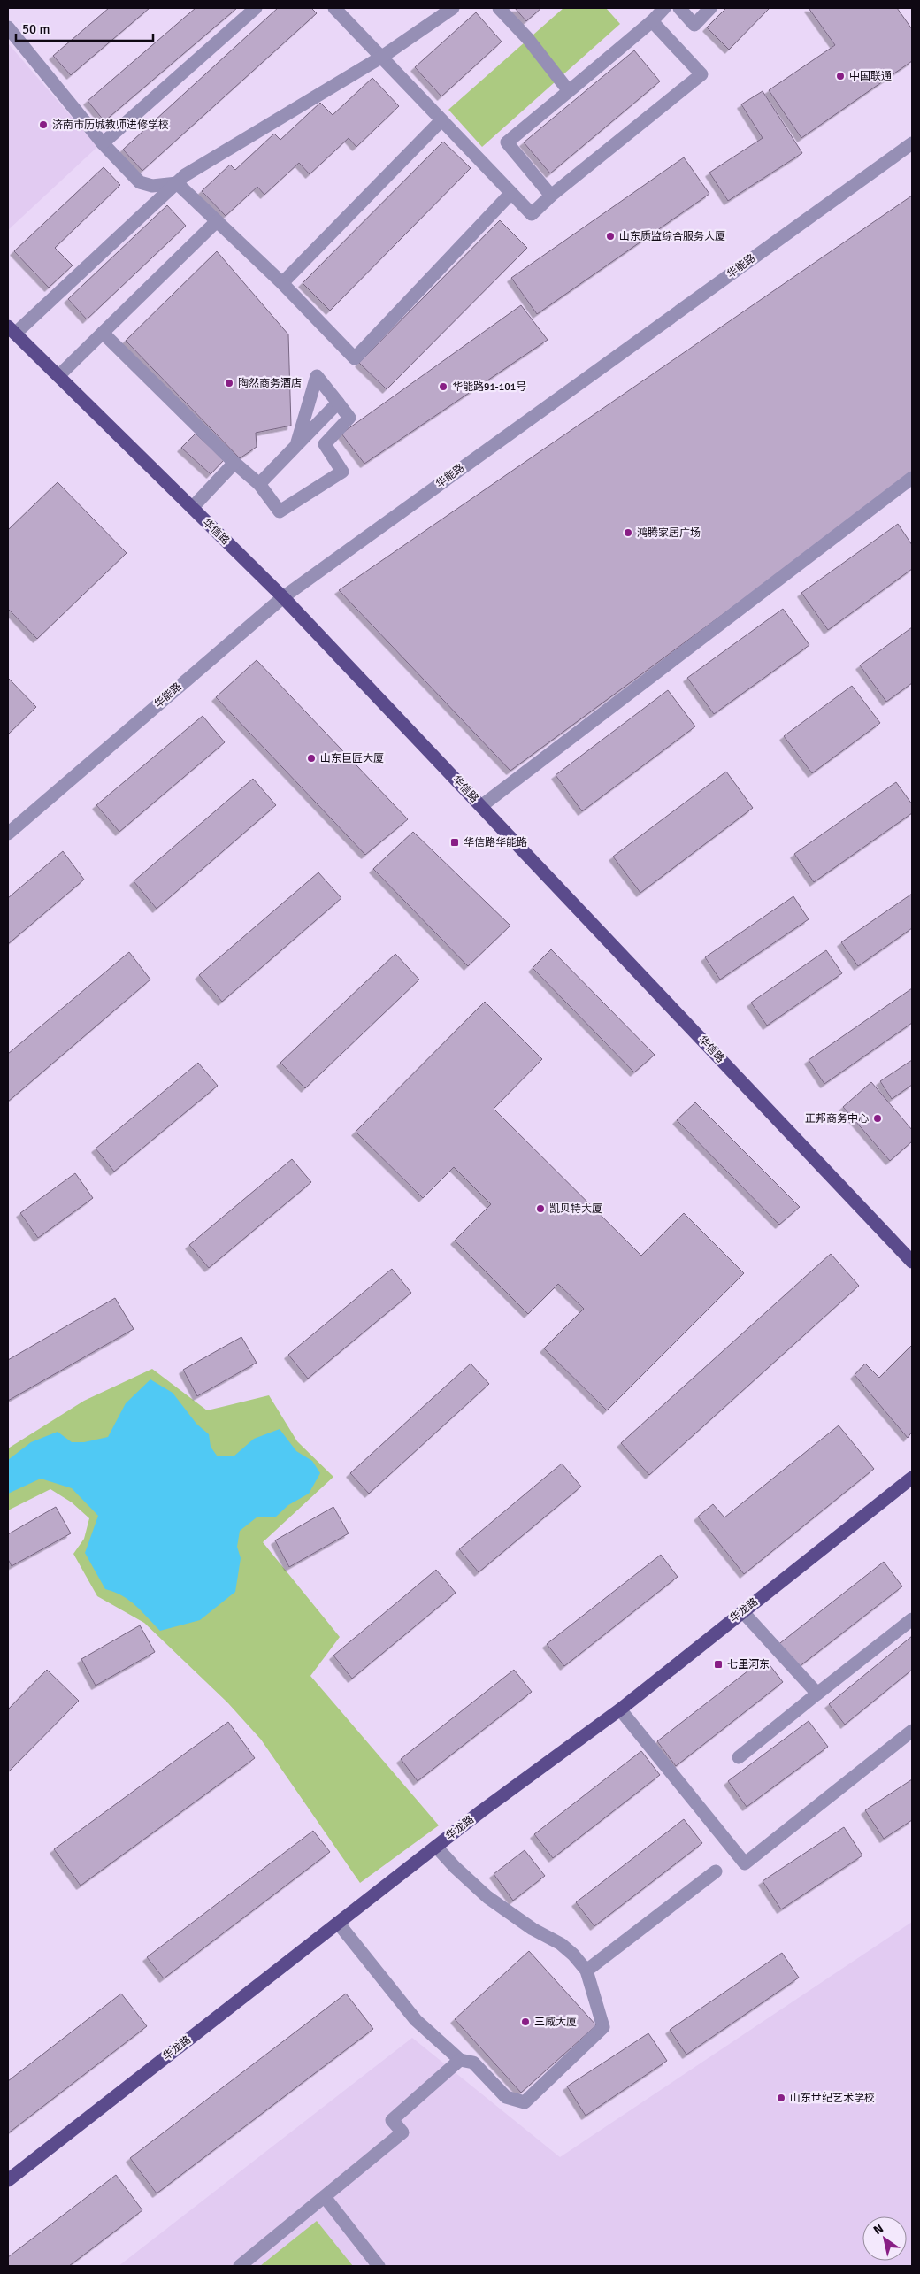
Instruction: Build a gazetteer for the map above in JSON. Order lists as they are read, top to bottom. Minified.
{"streets":{"main road":["华信路","华龙路"],"street":["华能路"]},"crossings":[["华能路","华信路"]],"places":{"other":["中国联通","济南市历城教师进修学校","山东质监综合服务大厦","陶然商务酒店","华能路91-101号","鸿腾家居广场","山东巨匠大厦","正邦商务中心","凯贝特大厦","三威大厦","山东世纪艺术学校"],"transit":["华信路华能路","七里河东"]},"scale_bar":"50 m","north":"top left"}
